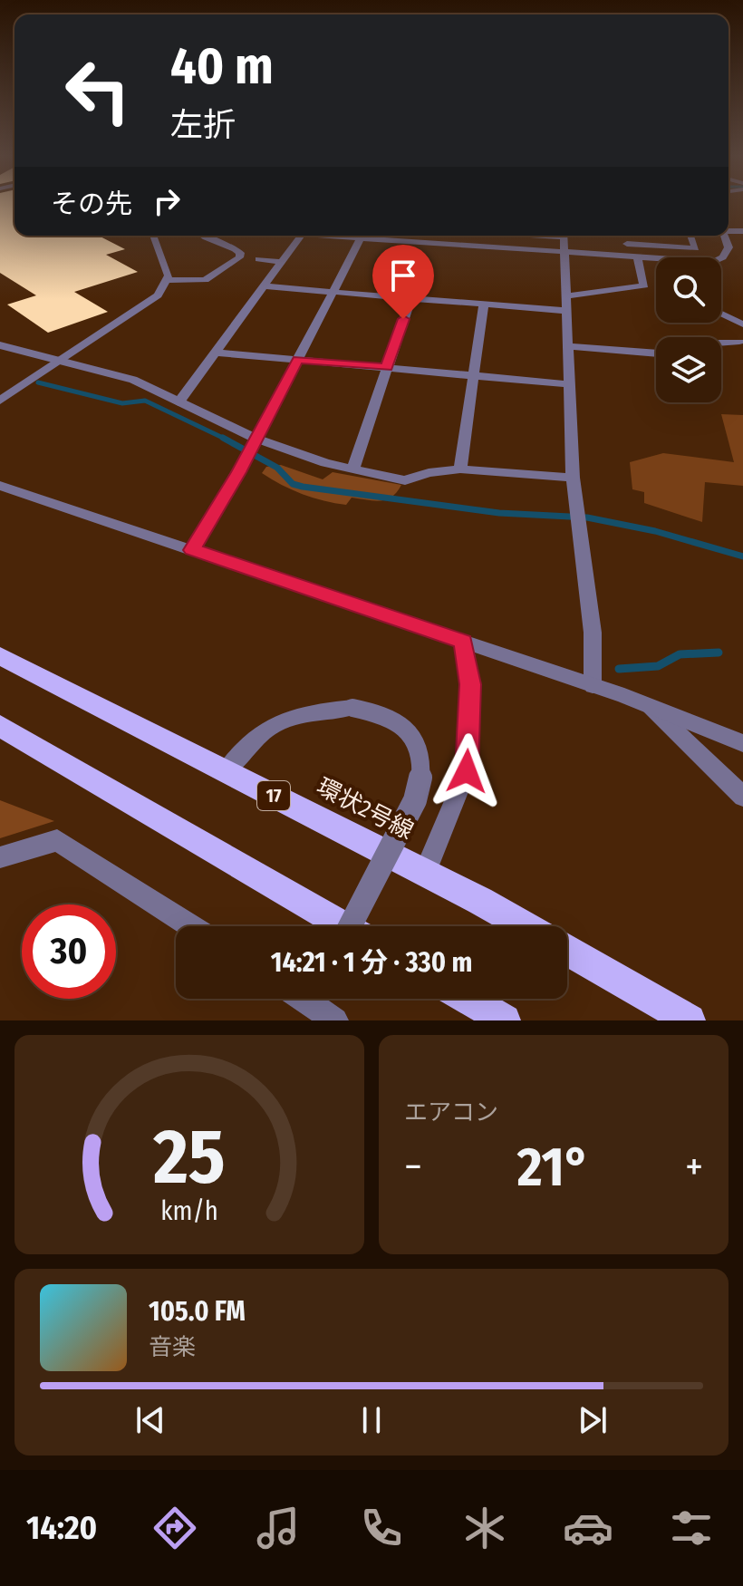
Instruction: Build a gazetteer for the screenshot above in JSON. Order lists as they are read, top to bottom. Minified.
{"streets":{"main road":["17","環状2号線"]},"page":{"turn":["40 m","左折"],"then":"その先","limit":"30","trip":"14:21 · 1 分 · 330 m","tile":"エアコン","heat":["−","21°","+"],"song":["105.0 FM","音楽"],"tabs":"14:20","gauge":["25","km/h"]}}
